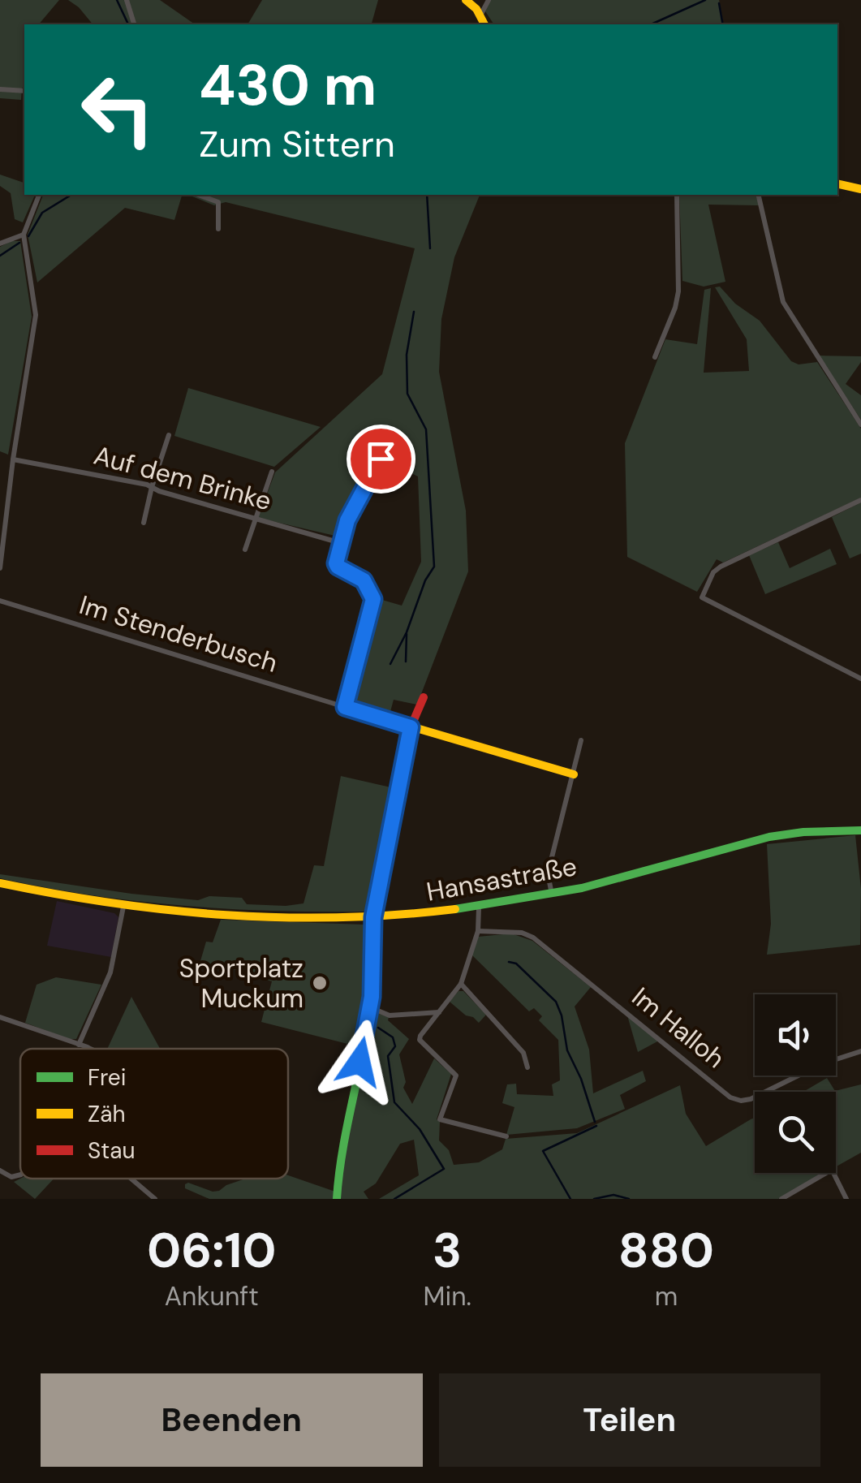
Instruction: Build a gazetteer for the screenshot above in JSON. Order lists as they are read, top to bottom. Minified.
{"streets":{"street":["Auf dem Brinke","Im Stenderbusch","Hansastraße","Im Halloh"]},"places":["Sportplatz Muckum"],"legend":["Frei","Zäh","Stau"],"page":{"turn":["430 m","Zum Sittern"],"eta":["06:10","Ankunft","3","Min.","880","m"],"buttons":["Beenden","Teilen"]}}
